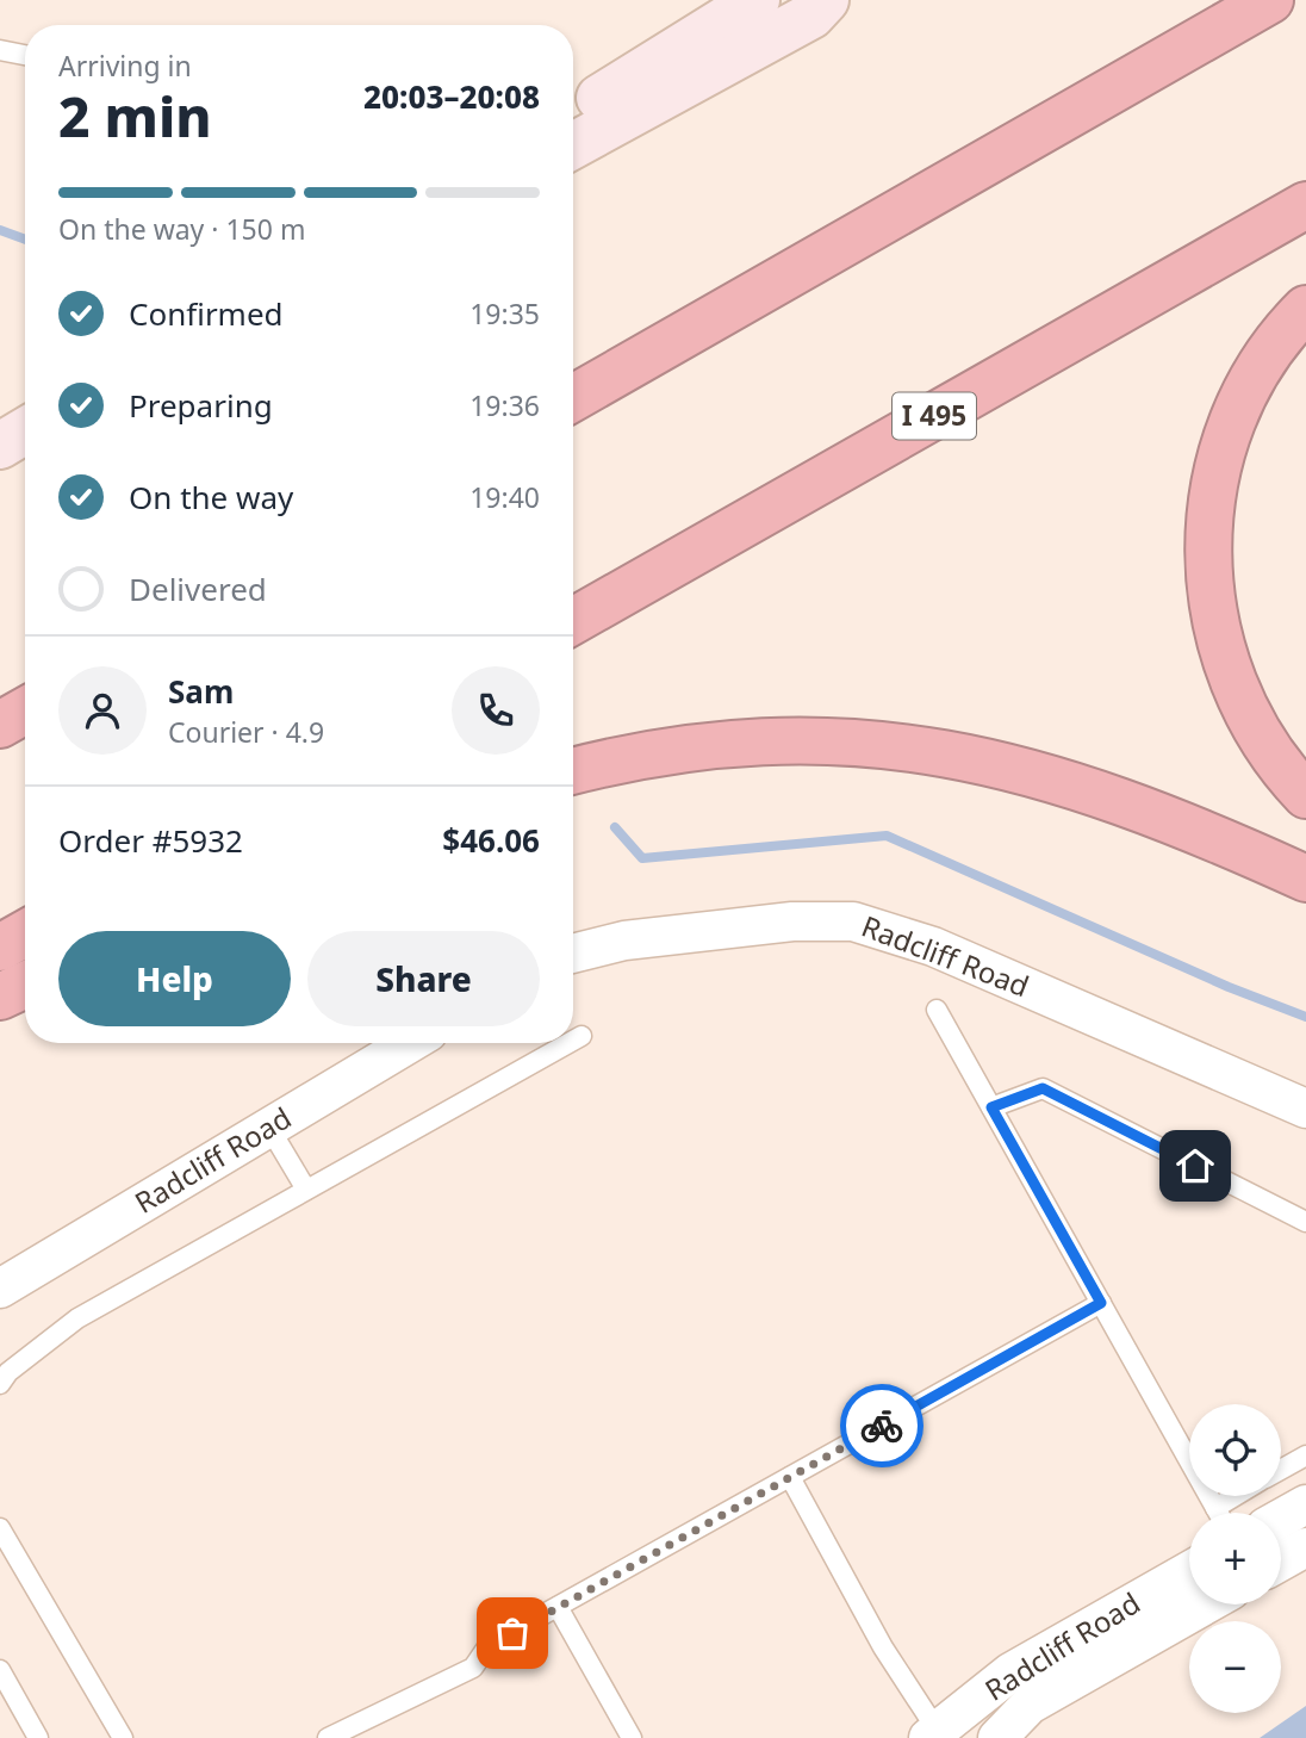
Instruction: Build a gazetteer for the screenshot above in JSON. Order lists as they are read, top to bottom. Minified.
{"streets":{"highway":["I 495"],"street":["Radcliff Road"]},"page":{"heading":["2 min","Arriving in","20:03–20:08"],"panel":["Sam","Courier · 4.9","Order #5932","$46.06"],"bar":"On the way · 150 m","list":[["Confirmed","19:35"],["Preparing","19:36"],["On the way","19:40"],"Delivered"],"buttons":["Help","Share"],"map_buttons":["+","−"]}}
